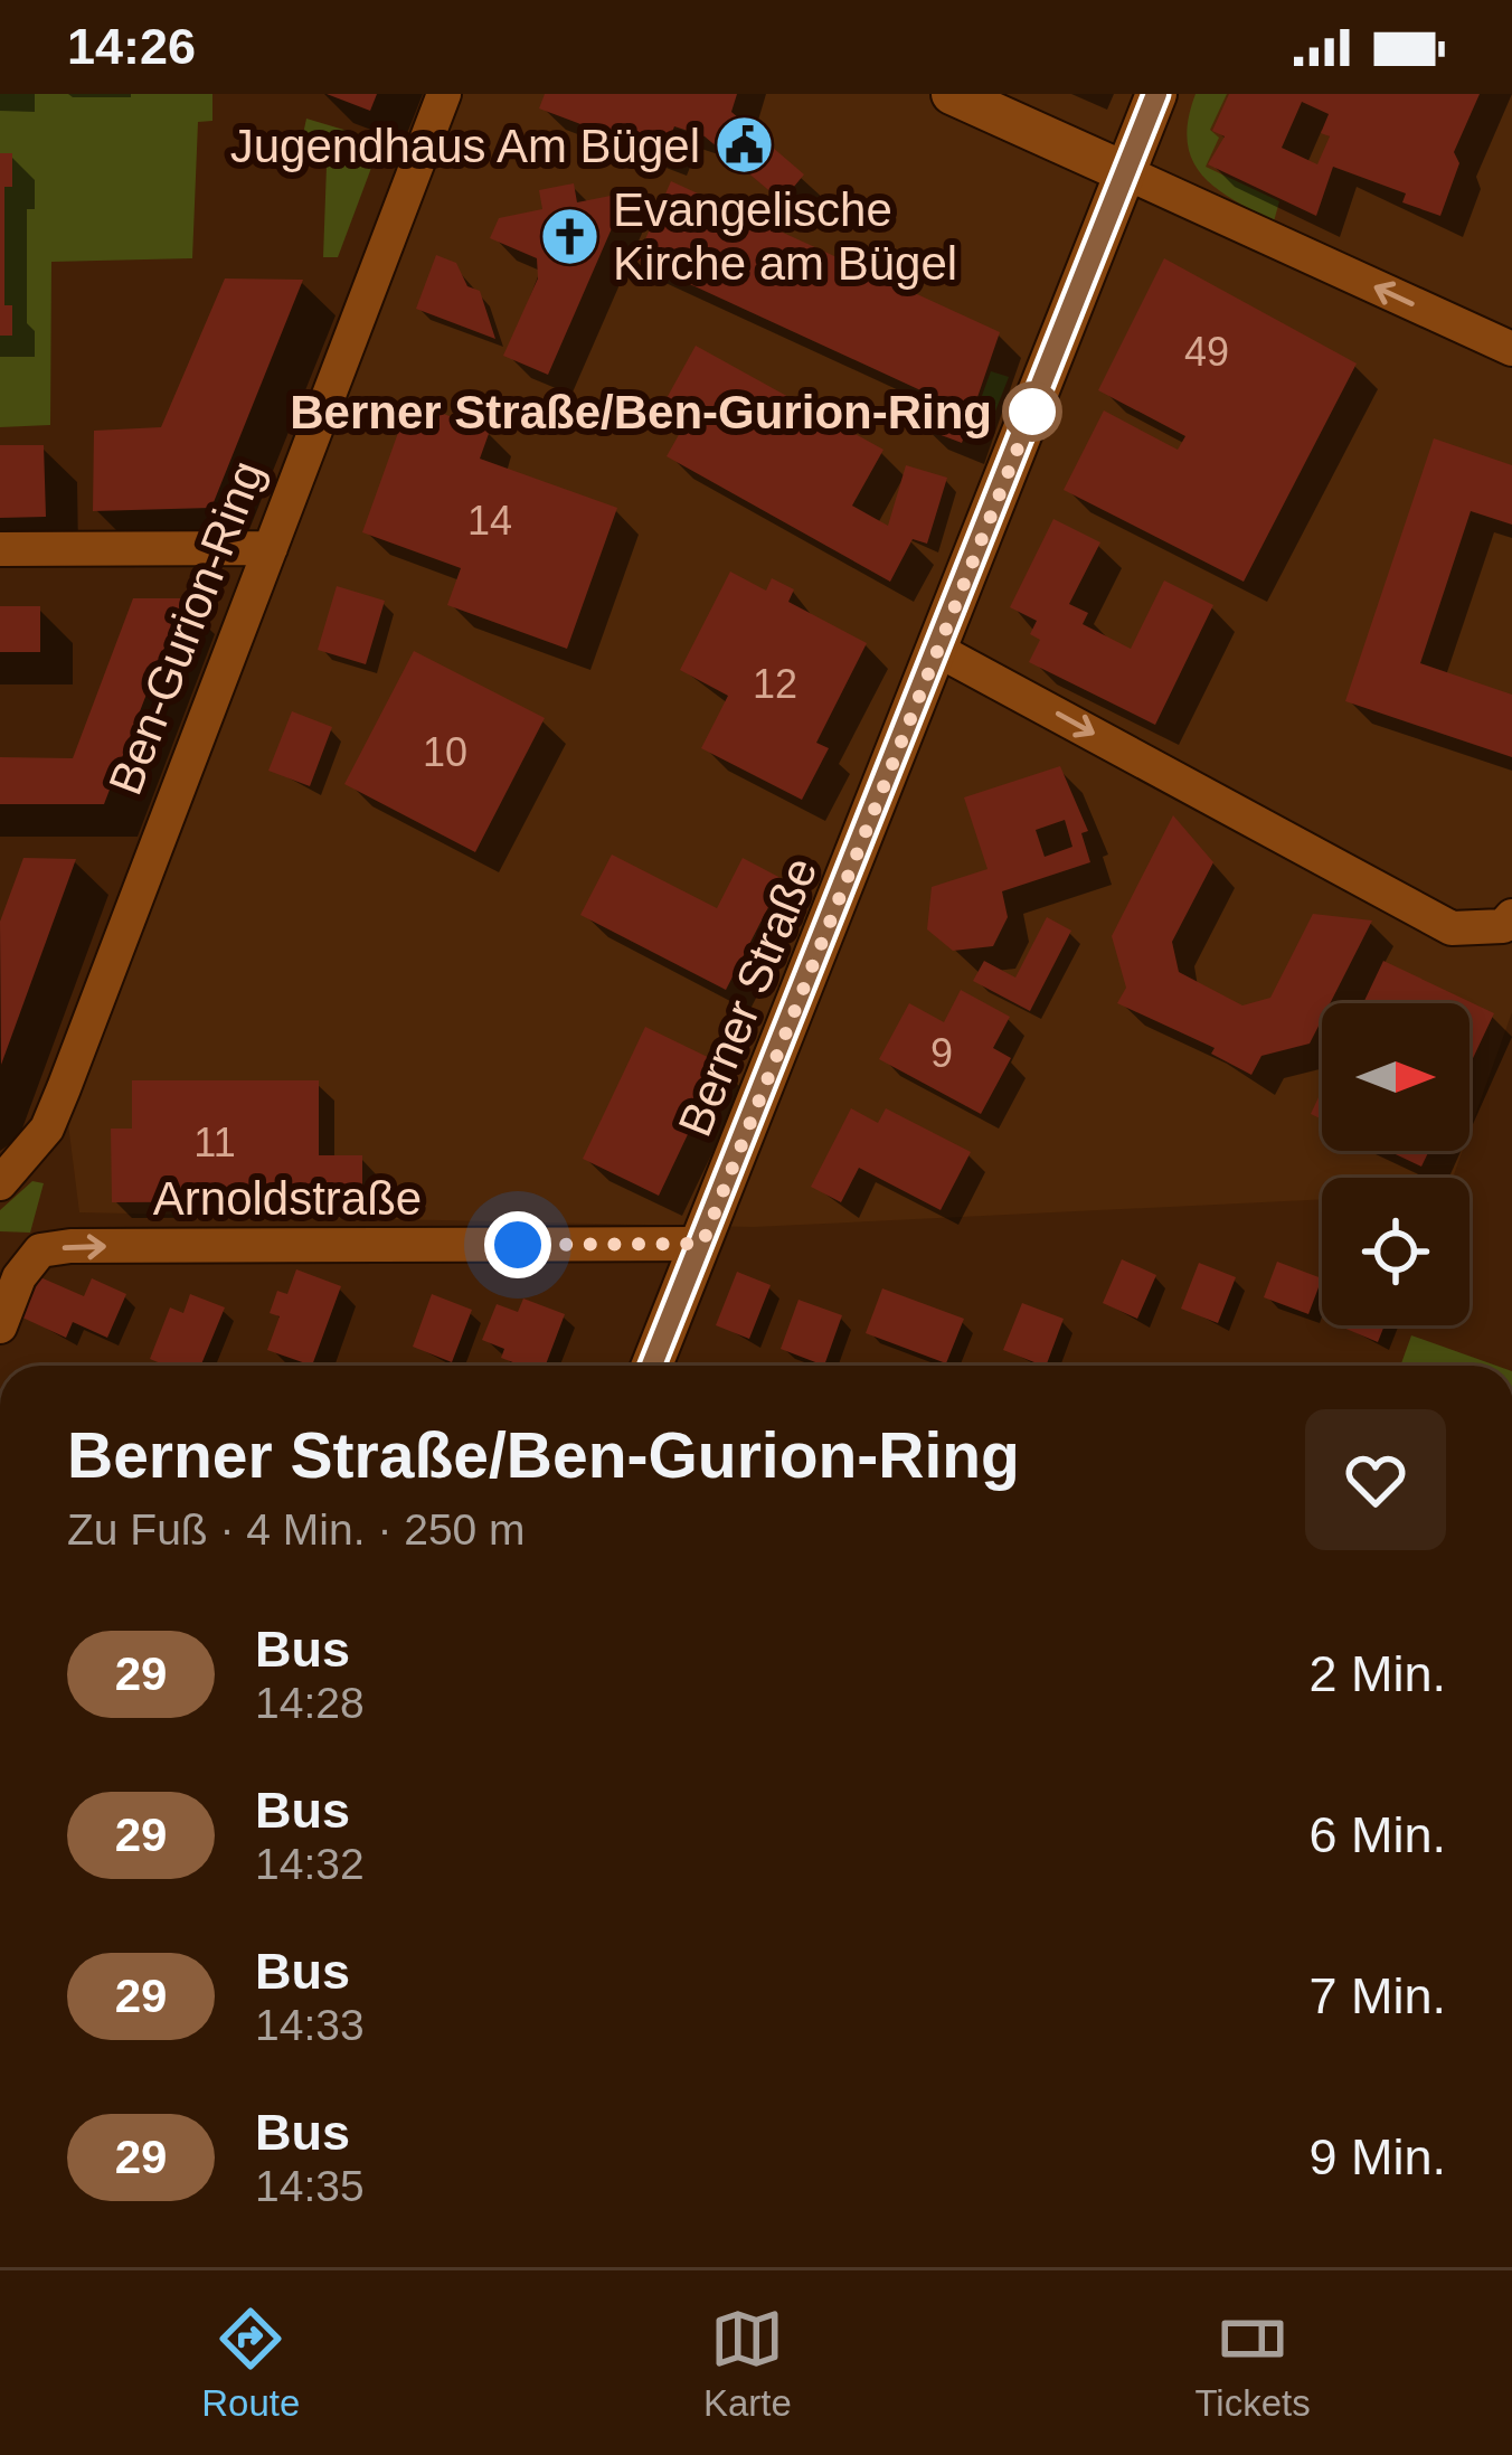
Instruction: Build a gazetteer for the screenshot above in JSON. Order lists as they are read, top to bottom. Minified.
{"streets":{"street":["Ben-Gurion-Ring","Berner Straße","Arnoldstraße"]},"crossings":[["Berner Straße","Arnoldstraße"]],"one_way":["Arnoldstraße"],"places":{"public building":["Jugendhaus Am Bügel"],"church":["Evangelische Kirche am Bügel"],"other":["Berner Straße/Ben-Gurion-Ring"]},"lines":["bus line 29"],"house_numbers":["49","14","12","10","9","11"],"north":"right","page":{"status":"14:26","heading":["Berner Straße/Ben-Gurion-Ring","Zu Fuß · 4 Min. · 250 m"],"list":[{"mark":"29","name":"Bus","note":"14:28","value":"2 Min."},{"mark":"29","name":"Bus","note":"14:32","value":"6 Min."},{"mark":"29","name":"Bus","note":"14:33","value":"7 Min."},{"mark":"29","name":"Bus","note":"14:35","value":"9 Min."}],"tabs":["Route","Karte","Tickets"]}}
